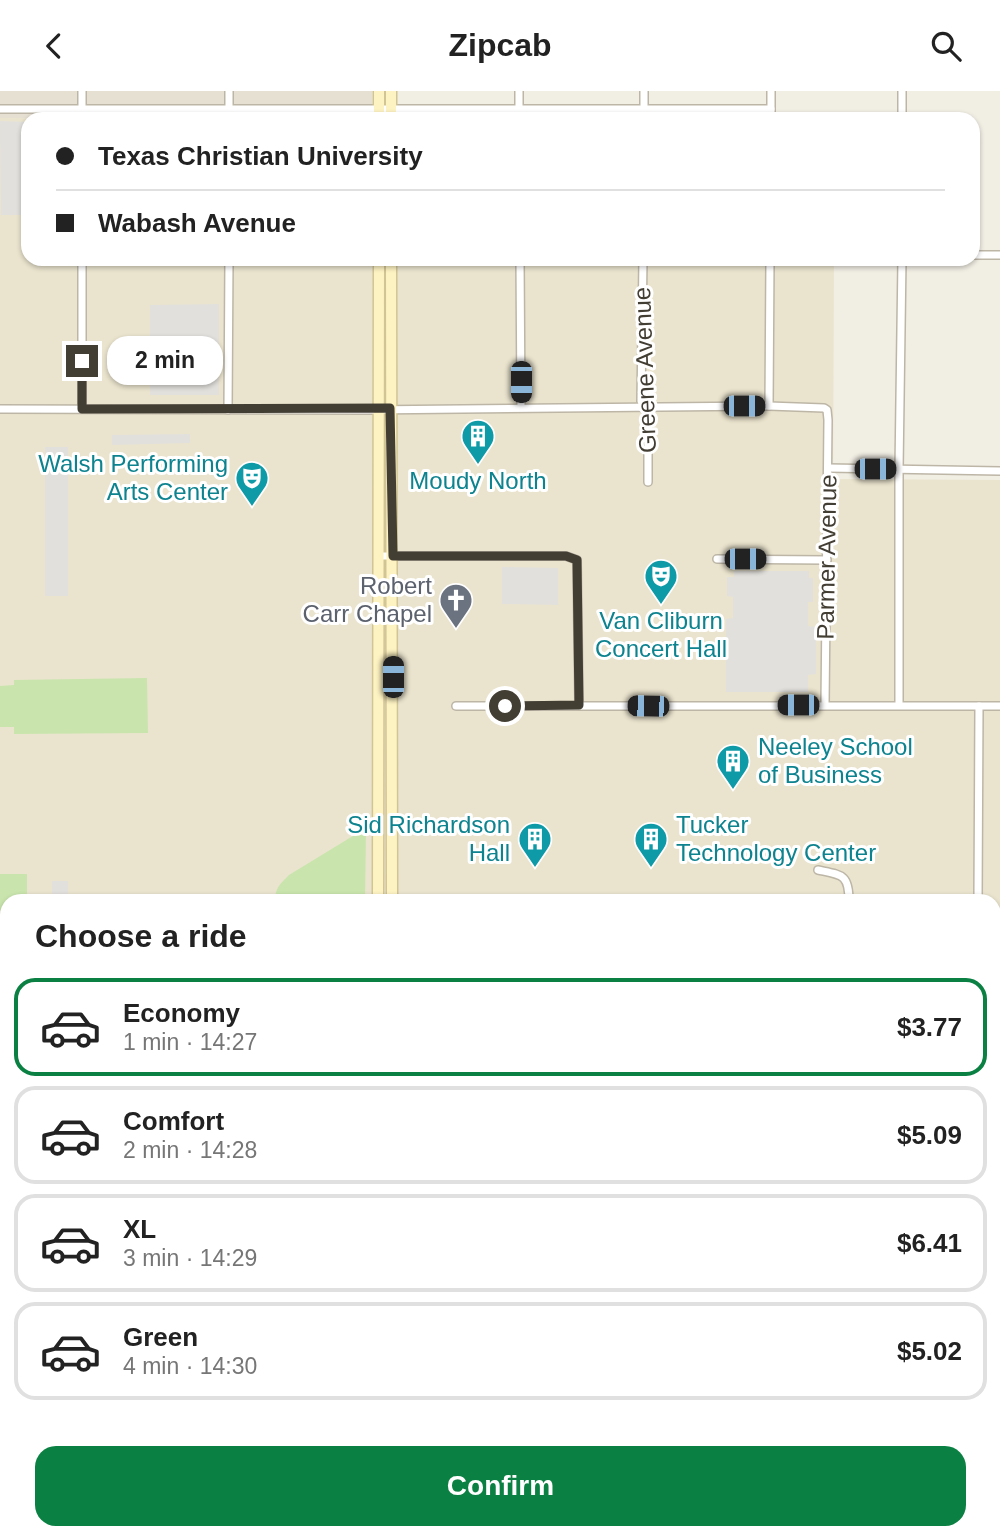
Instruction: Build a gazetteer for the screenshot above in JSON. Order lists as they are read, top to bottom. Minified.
{"streets":{"street":["Greene Avenue","Parmer Avenue"]},"places":{"building":["Moudy North","Neeley School of Business","Sid Richardson Hall","Tucker Technology Center"],"theatre":["Walsh Performing Arts Center","Van Cliburn Concert Hall"],"church":["Robert Carr Chapel"]},"page":{"header":"Zipcab","banner":["Texas Christian University","Wabash Avenue"],"bubble":"2 min","heading":"Choose a ride","list":[{"name":"Economy","note":"1 min · 14:27","value":"$3.77"},{"name":"Comfort","note":"2 min · 14:28","value":"$5.09"},{"name":"XL","note":"3 min · 14:29","value":"$6.41"},{"name":"Green","note":"4 min · 14:30","value":"$5.02"}],"buttons":"Confirm"}}
